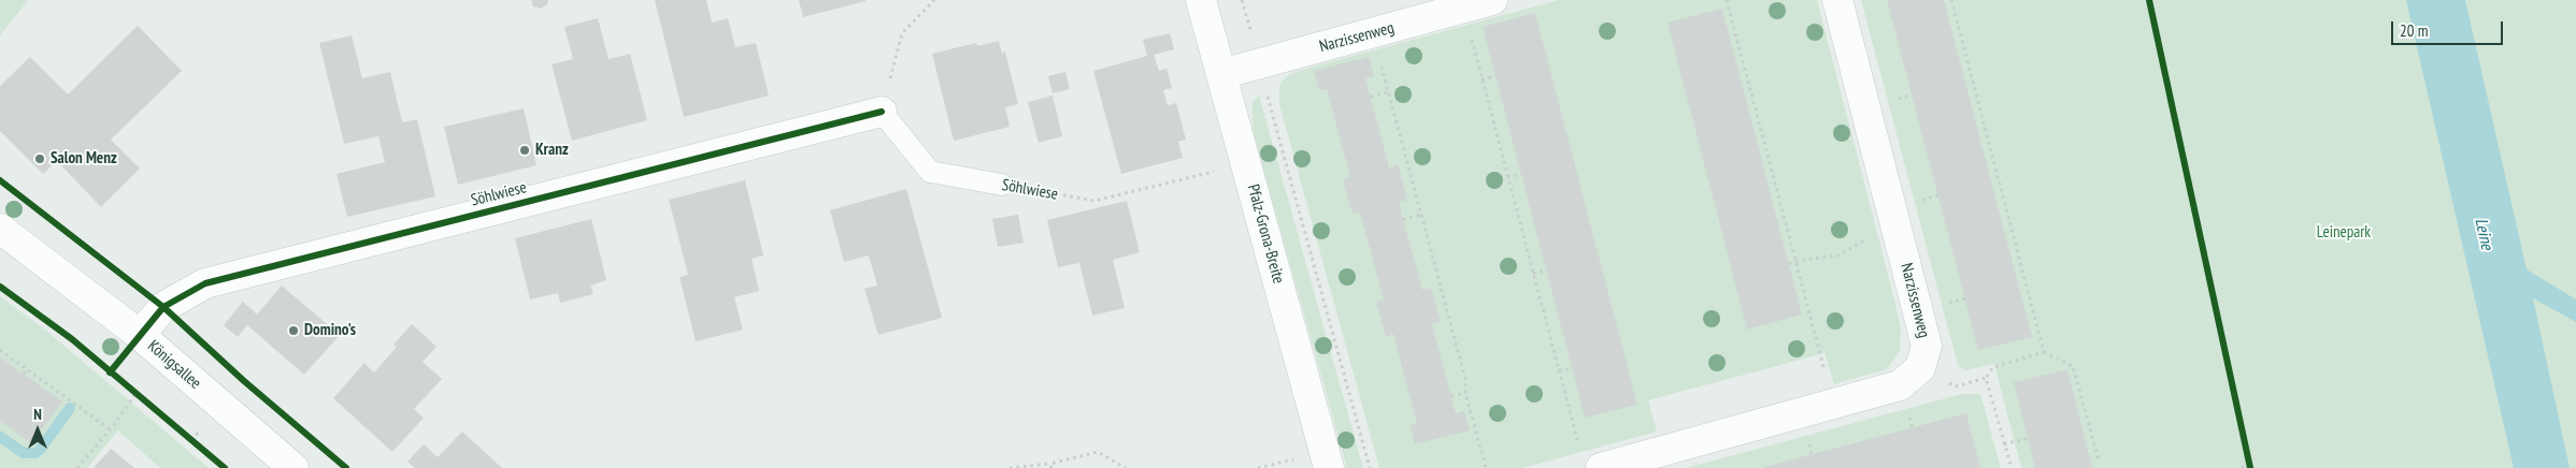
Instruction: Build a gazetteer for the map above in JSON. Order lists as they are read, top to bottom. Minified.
{"streets":{"street":["Narzissenweg","Söhlwiese","Pfalz-Grona-Breite","Königsallee"]},"crossings":[["Narzissenweg","Pfalz-Grona-Breite"],["Söhlwiese","Königsallee"]],"water":["Leine"],"parks":["Leinepark"],"places":["Kranz","Salon Menz","Domino's"],"scale_bar":"20 m","north":"top"}
